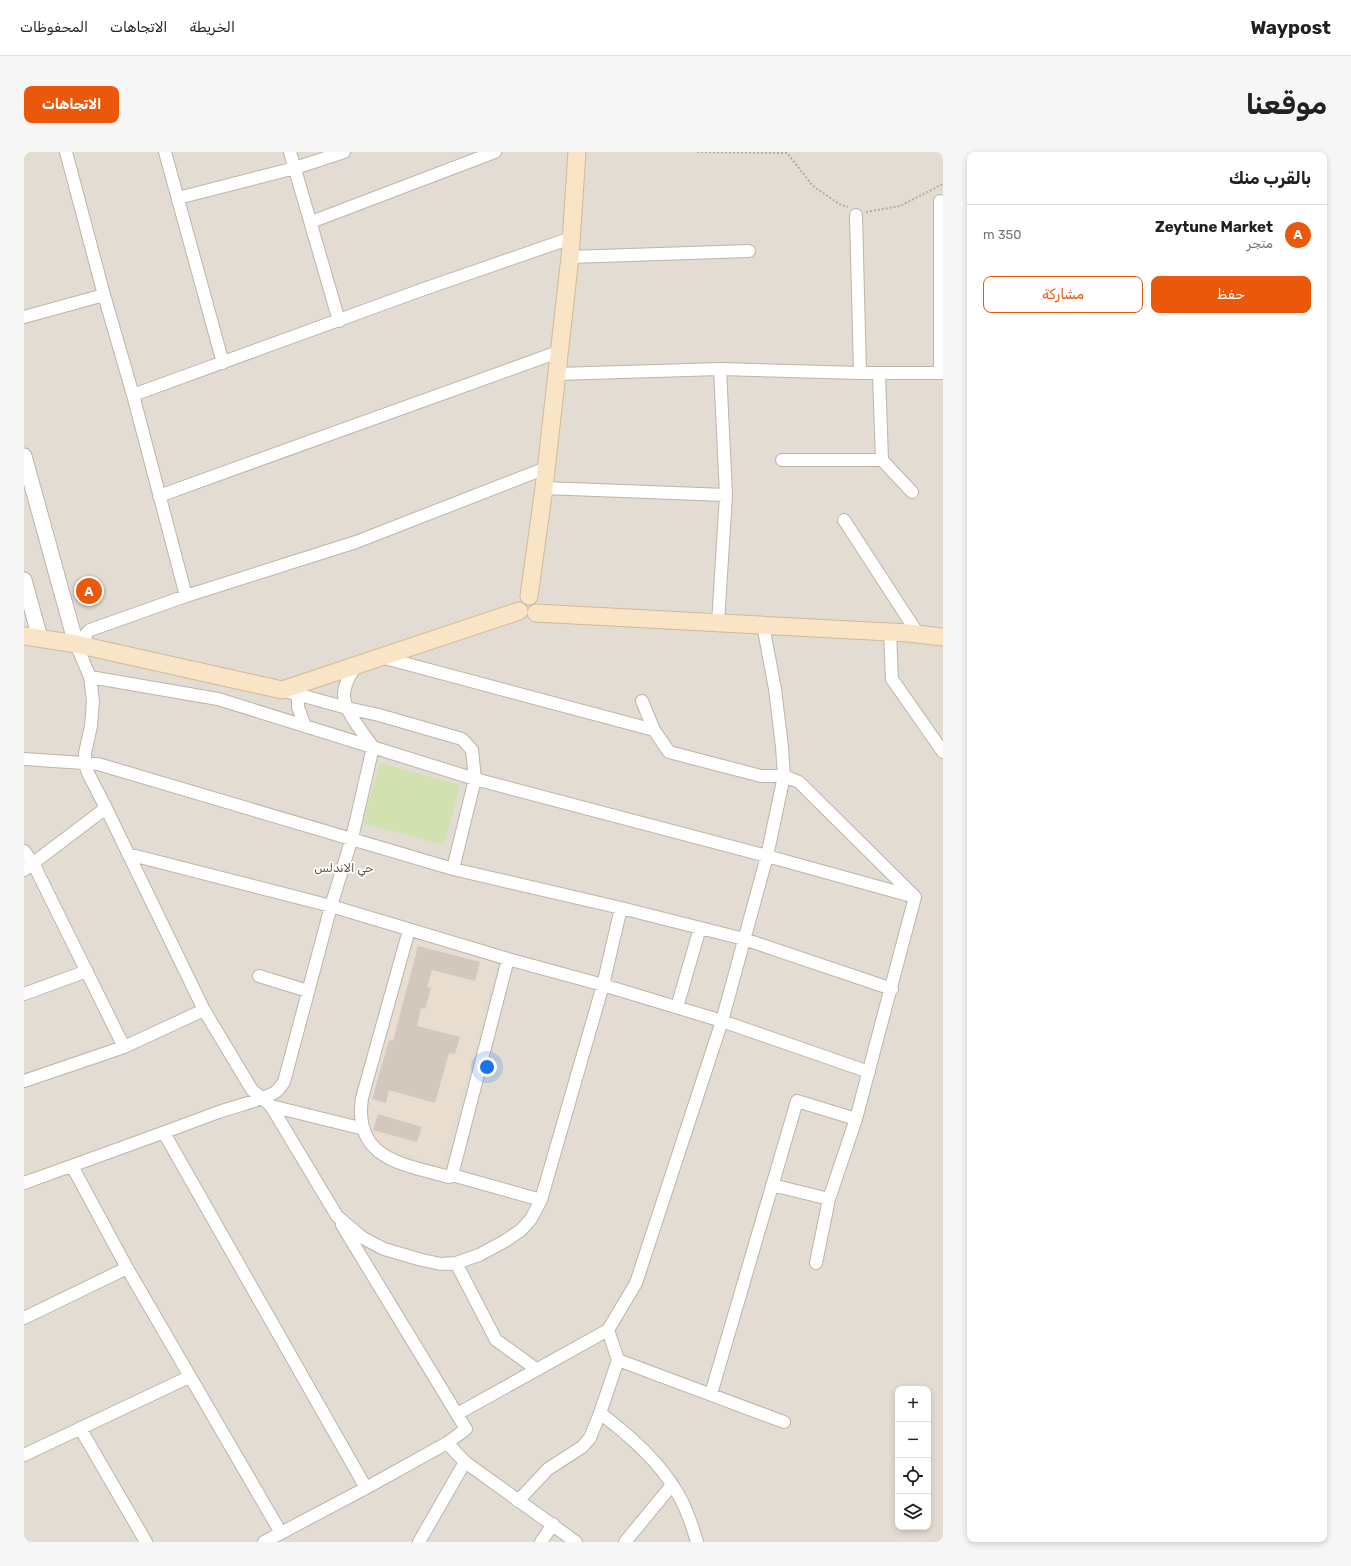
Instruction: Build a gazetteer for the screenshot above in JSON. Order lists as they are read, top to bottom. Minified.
{"districts":["حي الاندلس"],"page":{"header":"Waypost","nav":["الخريطة","الاتجاهات","المحفوظات"],"buttons":["الاتجاهات",["حفظ","مشاركة"]],"title":"موقعنا","heading":"بالقرب منك","list":[{"mark":"A","name":"Zeytune Market","note":"متجر","value":"350 m"}],"pins":"A","map_buttons":["+","−"]}}
